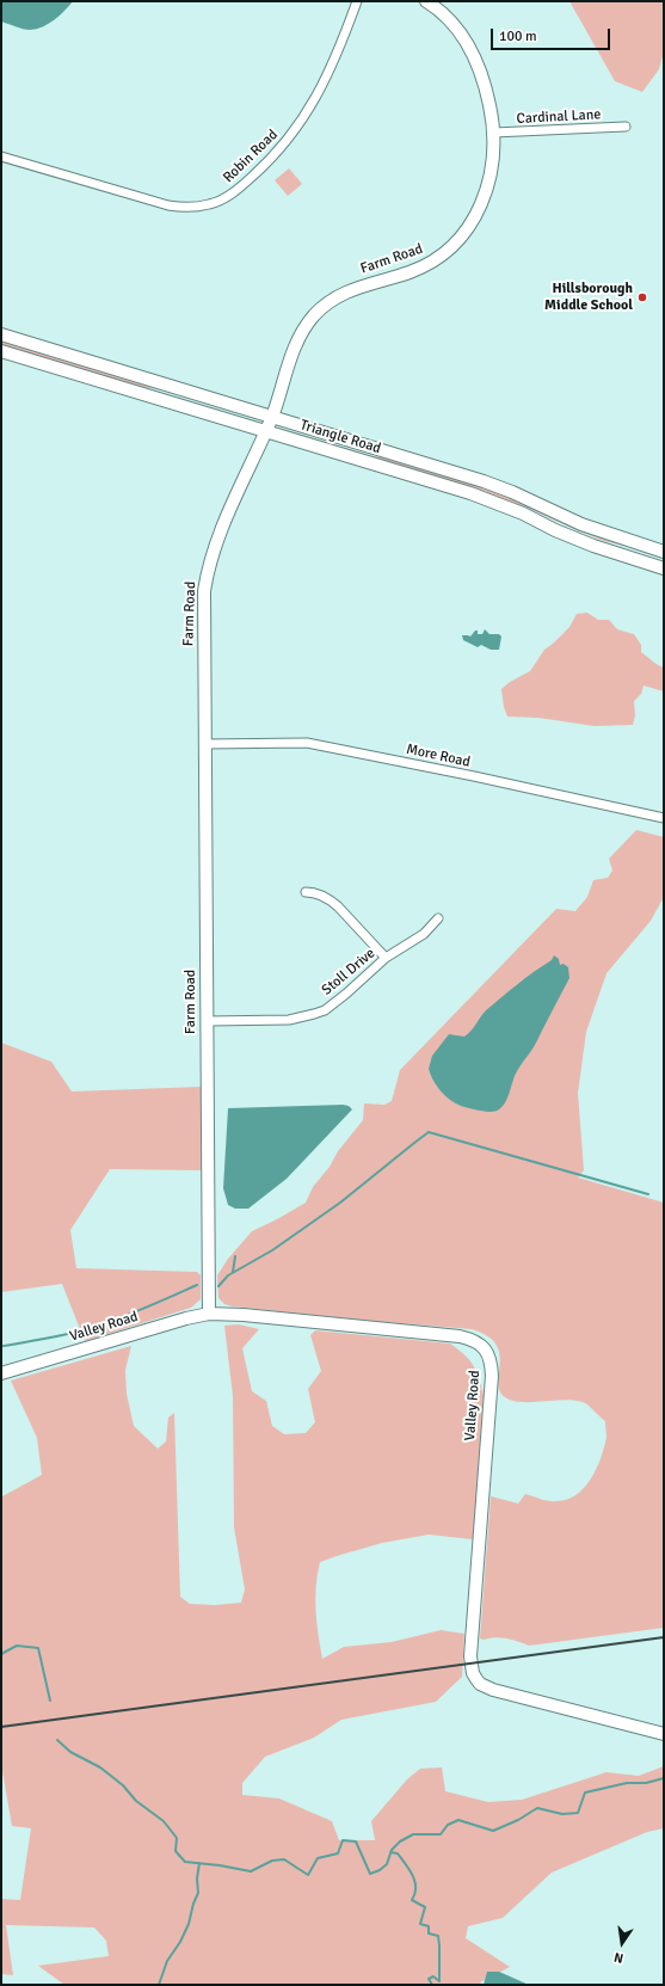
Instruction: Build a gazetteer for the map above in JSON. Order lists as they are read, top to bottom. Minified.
{"streets":{"street":["Cardinal Lane","Robin Road","Farm Road","Triangle Road","More Road","Stoll Drive","Valley Road"]},"crossings":[["Cardinal Lane","Farm Road"],["Farm Road","Triangle Road"],["Farm Road","More Road"],["Farm Road","Stoll Drive"],["Farm Road","Valley Road"]],"places":["Hillsborough Middle School"],"scale_bar":"100 m","north":"bottom"}
